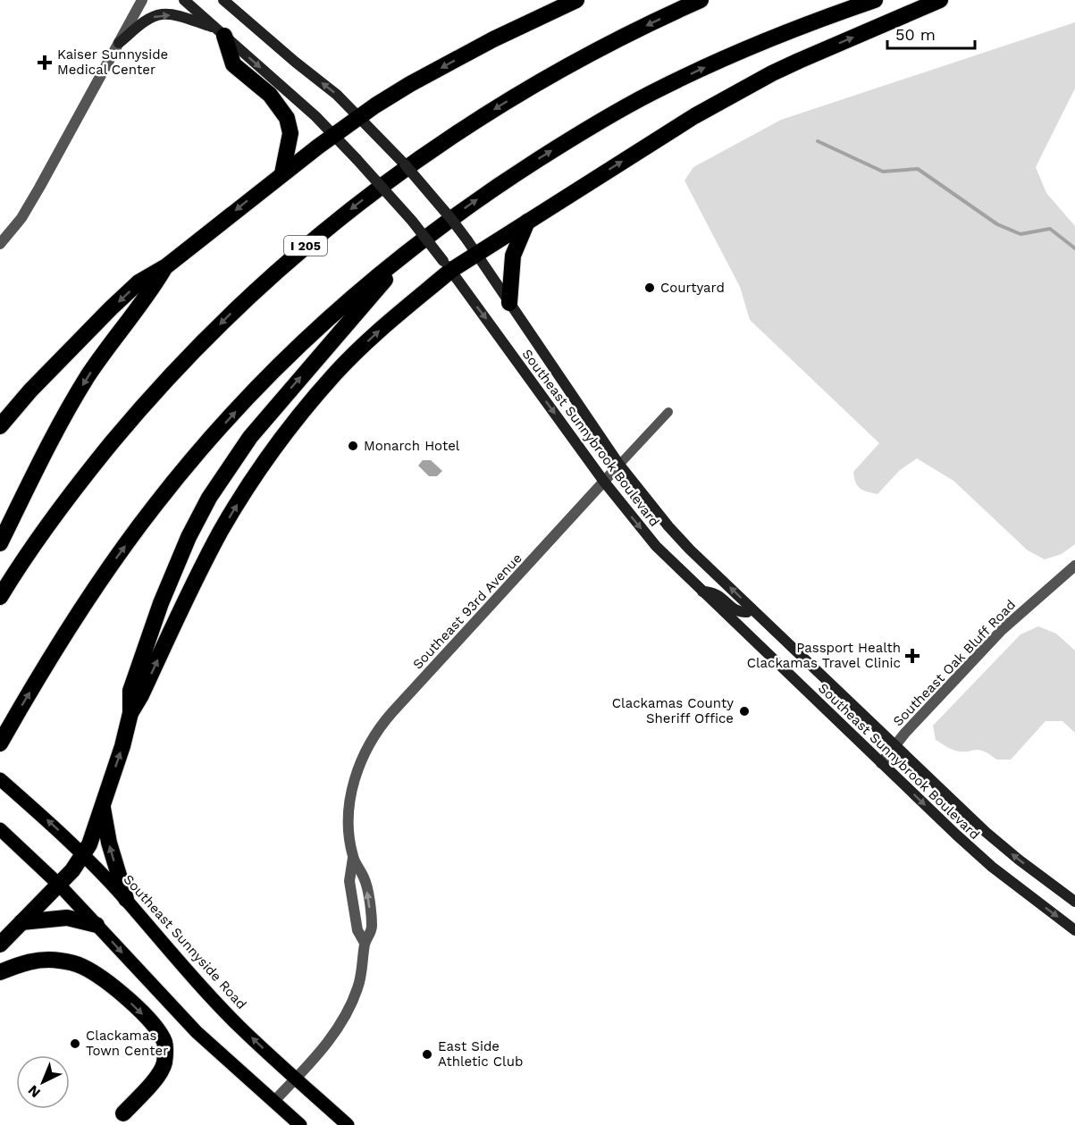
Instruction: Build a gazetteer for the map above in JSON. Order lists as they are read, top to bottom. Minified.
{"streets":{"highway":["I 205"],"main road":["Southeast Sunnybrook Boulevard","Southeast Sunnyside Road"],"street":["Southeast 93rd Avenue","Southeast Oak Bluff Road"]},"crossings":[["Southeast Sunnybrook Boulevard","Southeast 93rd Avenue"],["Southeast Sunnybrook Boulevard","Southeast Oak Bluff Road"],["Southeast 93rd Avenue","Southeast Sunnyside Road"]],"places":{"health":["Kaiser Sunnyside Medical Center","Passport Health Clackamas Travel Clinic"],"other":["Courtyard","Monarch Hotel","Clackamas County Sheriff Office","Clackamas Town Center","East Side Athletic Club"]},"scale_bar":"50 m","north":"bottom left"}
